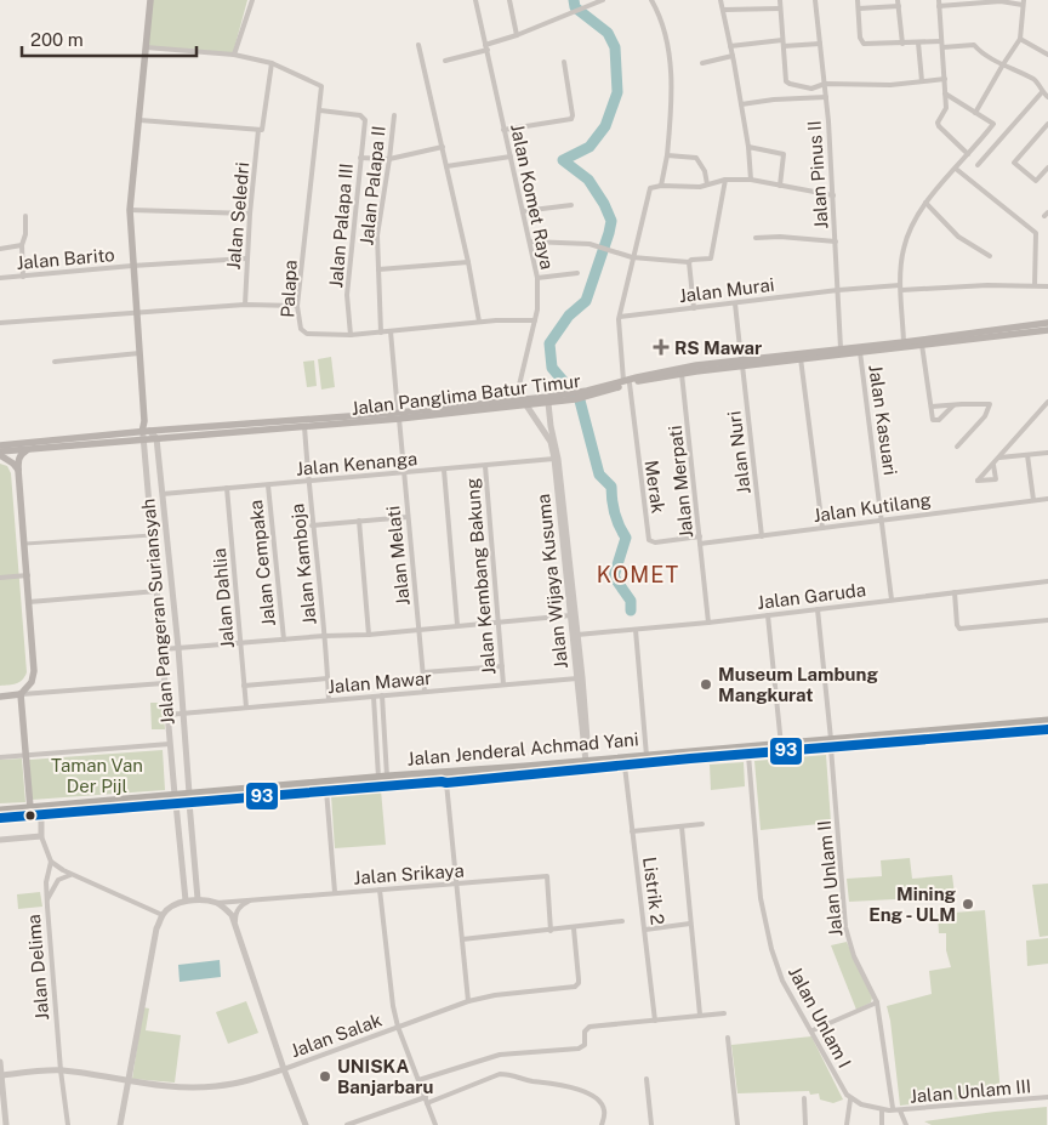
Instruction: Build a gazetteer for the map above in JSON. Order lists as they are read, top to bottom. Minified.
{"streets":{"highway":["Jalan Jenderal Achmad Yani"],"main road":["Jalan Panglima Batur Timur"],"street":["Jalan Pinus II","Jalan Palapa II","Jalan Komet Raya","Jalan Seledri","Jalan Palapa III","Jalan Barito","Palapa","Jalan Murai","Jalan Kasuari","Jalan Nuri","Jalan Kenanga","Jalan Merpati","Merak","Jalan Kutilang","Jalan Melati","Jalan Cempaka","Jalan Kamboja","Jalan Kembang Bakung","Jalan Wijaya Kusuma","Jalan Garuda","Jalan Dahlia","Jalan Pangeran Suriansyah","Jalan Mawar","Jalan Srikaya","Jalan Unlam II","Listrik 2","Jalan Delima","Jalan Unlam I","Jalan Salak","Jalan Unlam III"]},"crossings":[["Jalan Pinus II","Jalan Murai"],["Jalan Pinus II","Jalan Panglima Batur Timur"],["Jalan Palapa II","Palapa"],["Jalan Komet Raya","Palapa"],["Jalan Komet Raya","Jalan Panglima Batur Timur"],["Jalan Seledri","Jalan Barito"],["Jalan Seledri","Palapa"],["Jalan Palapa III","Palapa"],["Palapa","Jalan Melati"],["Jalan Murai","Jalan Nuri"],["Jalan Panglima Batur Timur","Jalan Kasuari"],["Jalan Panglima Batur Timur","Jalan Nuri"],["Jalan Panglima Batur Timur","Jalan Merpati"],["Jalan Panglima Batur Timur","Merak"],["Jalan Panglima Batur Timur","Jalan Melati"],["Jalan Panglima Batur Timur","Jalan Kamboja"],["Jalan Panglima Batur Timur","Jalan Wijaya Kusuma"],["Jalan Panglima Batur Timur","Jalan Pangeran Suriansyah"],["Jalan Kasuari","Jalan Kutilang"],["Jalan Kasuari","Jalan Garuda"],["Jalan Nuri","Jalan Kutilang"],["Jalan Kenanga","Jalan Melati"],["Jalan Kenanga","Jalan Cempaka"],["Jalan Kenanga","Jalan Kamboja"],["Jalan Kenanga","Jalan Kembang Bakung"],["Jalan Kenanga","Jalan Wijaya Kusuma"],["Jalan Kenanga","Jalan Dahlia"],["Jalan Kenanga","Jalan Pangeran Suriansyah"],["Jalan Merpati","Merak"],["Jalan Merpati","Jalan Kutilang"],["Jalan Merpati","Jalan Garuda"],["Jalan Melati","Jalan Mawar"],["Jalan Kamboja","Jalan Mawar"],["Jalan Kembang Bakung","Jalan Mawar"],["Jalan Wijaya Kusuma","Jalan Garuda"],["Jalan Wijaya Kusuma","Jalan Mawar"],["Jalan Wijaya Kusuma","Jalan Jenderal Achmad Yani"],["Jalan Garuda","Jalan Unlam II"],["Jalan Dahlia","Jalan Mawar"],["Jalan Pangeran Suriansyah","Jalan Mawar"],["Jalan Pangeran Suriansyah","Jalan Jenderal Achmad Yani"],["Jalan Jenderal Achmad Yani","Jalan Unlam II"],["Jalan Jenderal Achmad Yani","Listrik 2"],["Jalan Jenderal Achmad Yani","Jalan Unlam I"],["Jalan Unlam II","Jalan Unlam III"]],"districts":["KOMET"],"parks":["Taman Van Der Pijl"],"places":{"health":["RS Mawar"],"other":["Museum Lambung Mangkurat","Mining Eng - ULM","UNISKA Banjarbaru"]},"lines":["transit line 93"],"scale_bar":"200 m"}
